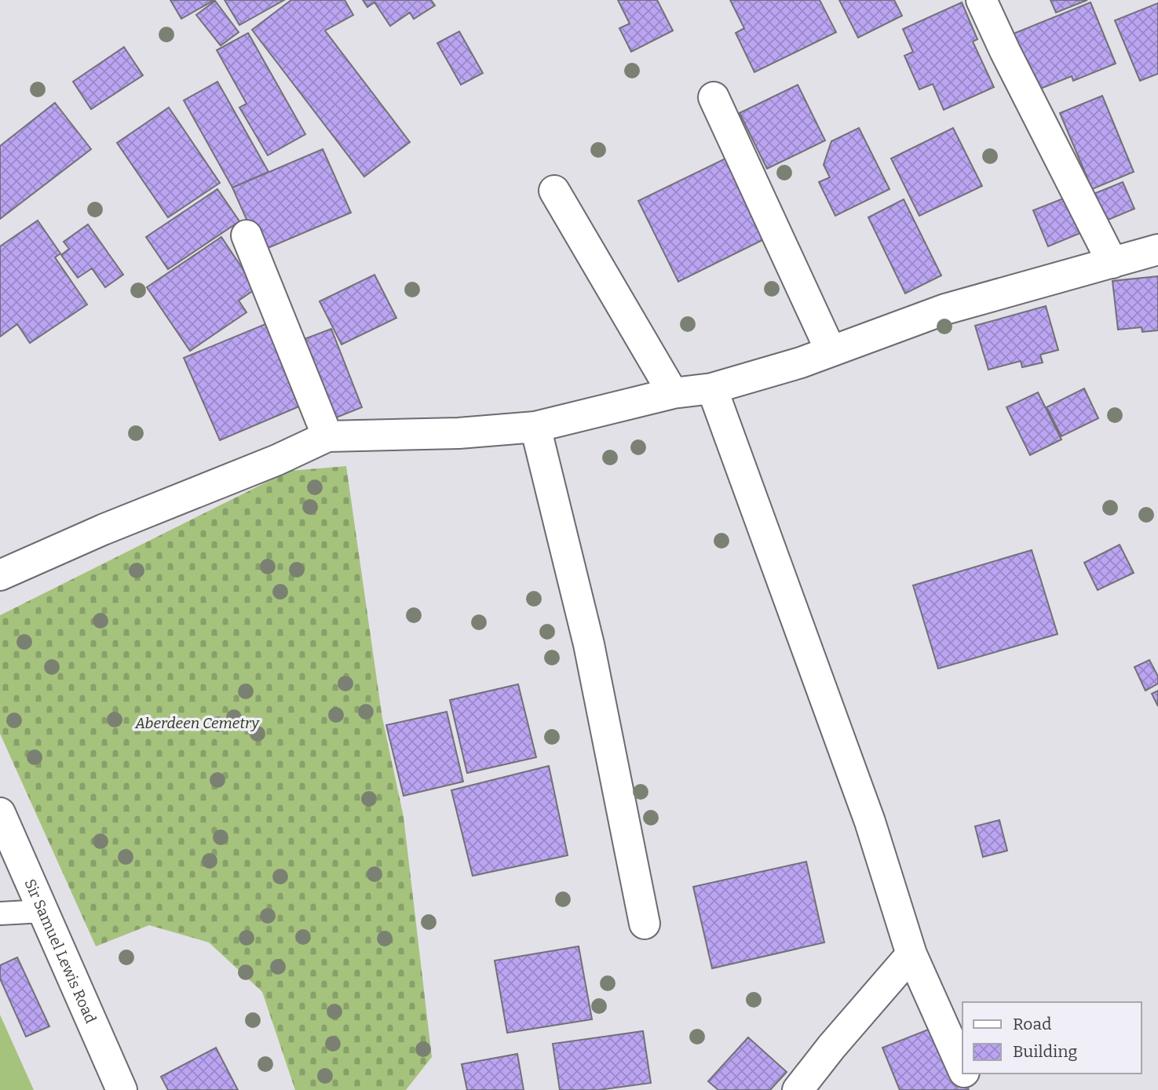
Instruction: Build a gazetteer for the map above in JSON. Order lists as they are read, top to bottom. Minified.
{"streets":{"street":["Sir Samuel Lewis Road"]},"parks":["Aberdeen Cemetry"],"legend":["Road","Building"]}
